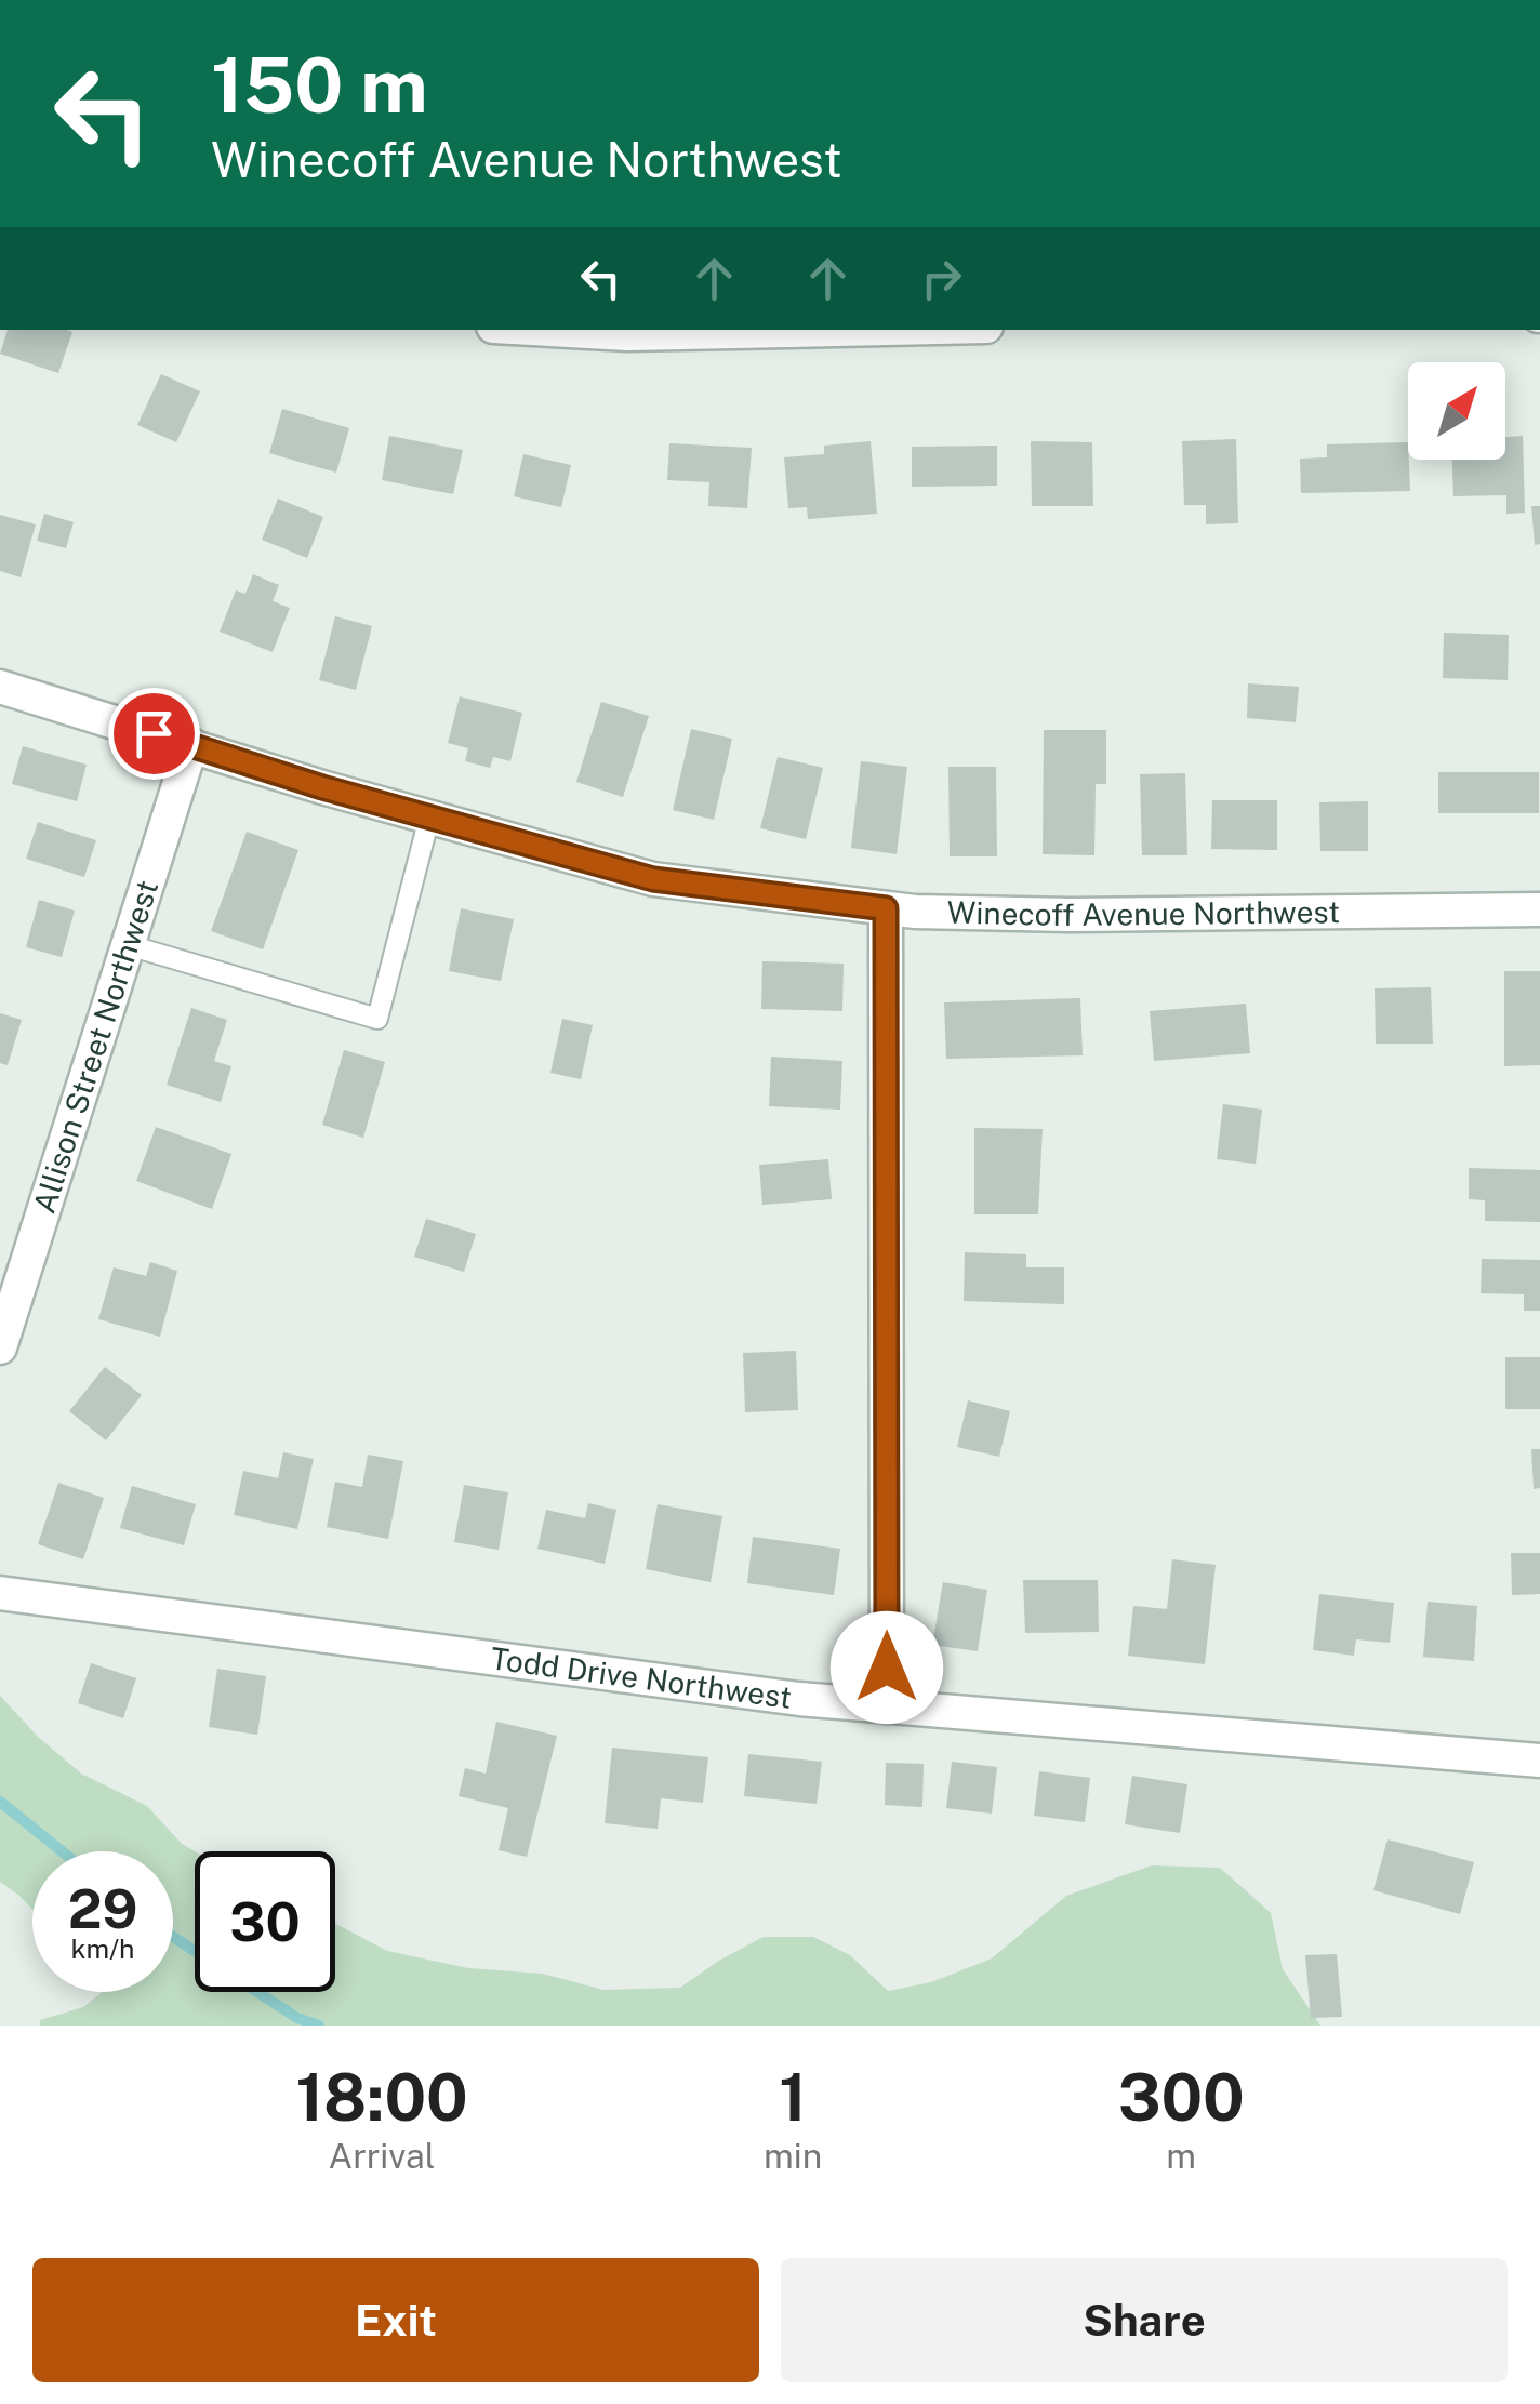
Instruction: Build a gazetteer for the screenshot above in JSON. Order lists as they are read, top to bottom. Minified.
{"streets":{"street":["Winecoff Avenue Northwest","Allison Street Northwest","Todd Drive Northwest"]},"crossings":[["Winecoff Avenue Northwest","Allison Street Northwest"]],"north":"top right","page":{"turn":["150 m","Winecoff Avenue Northwest"],"speed":"29 km/h","limit":"30","eta":["18:00","Arrival","1","min","300","m"],"buttons":["Exit","Share"]}}
